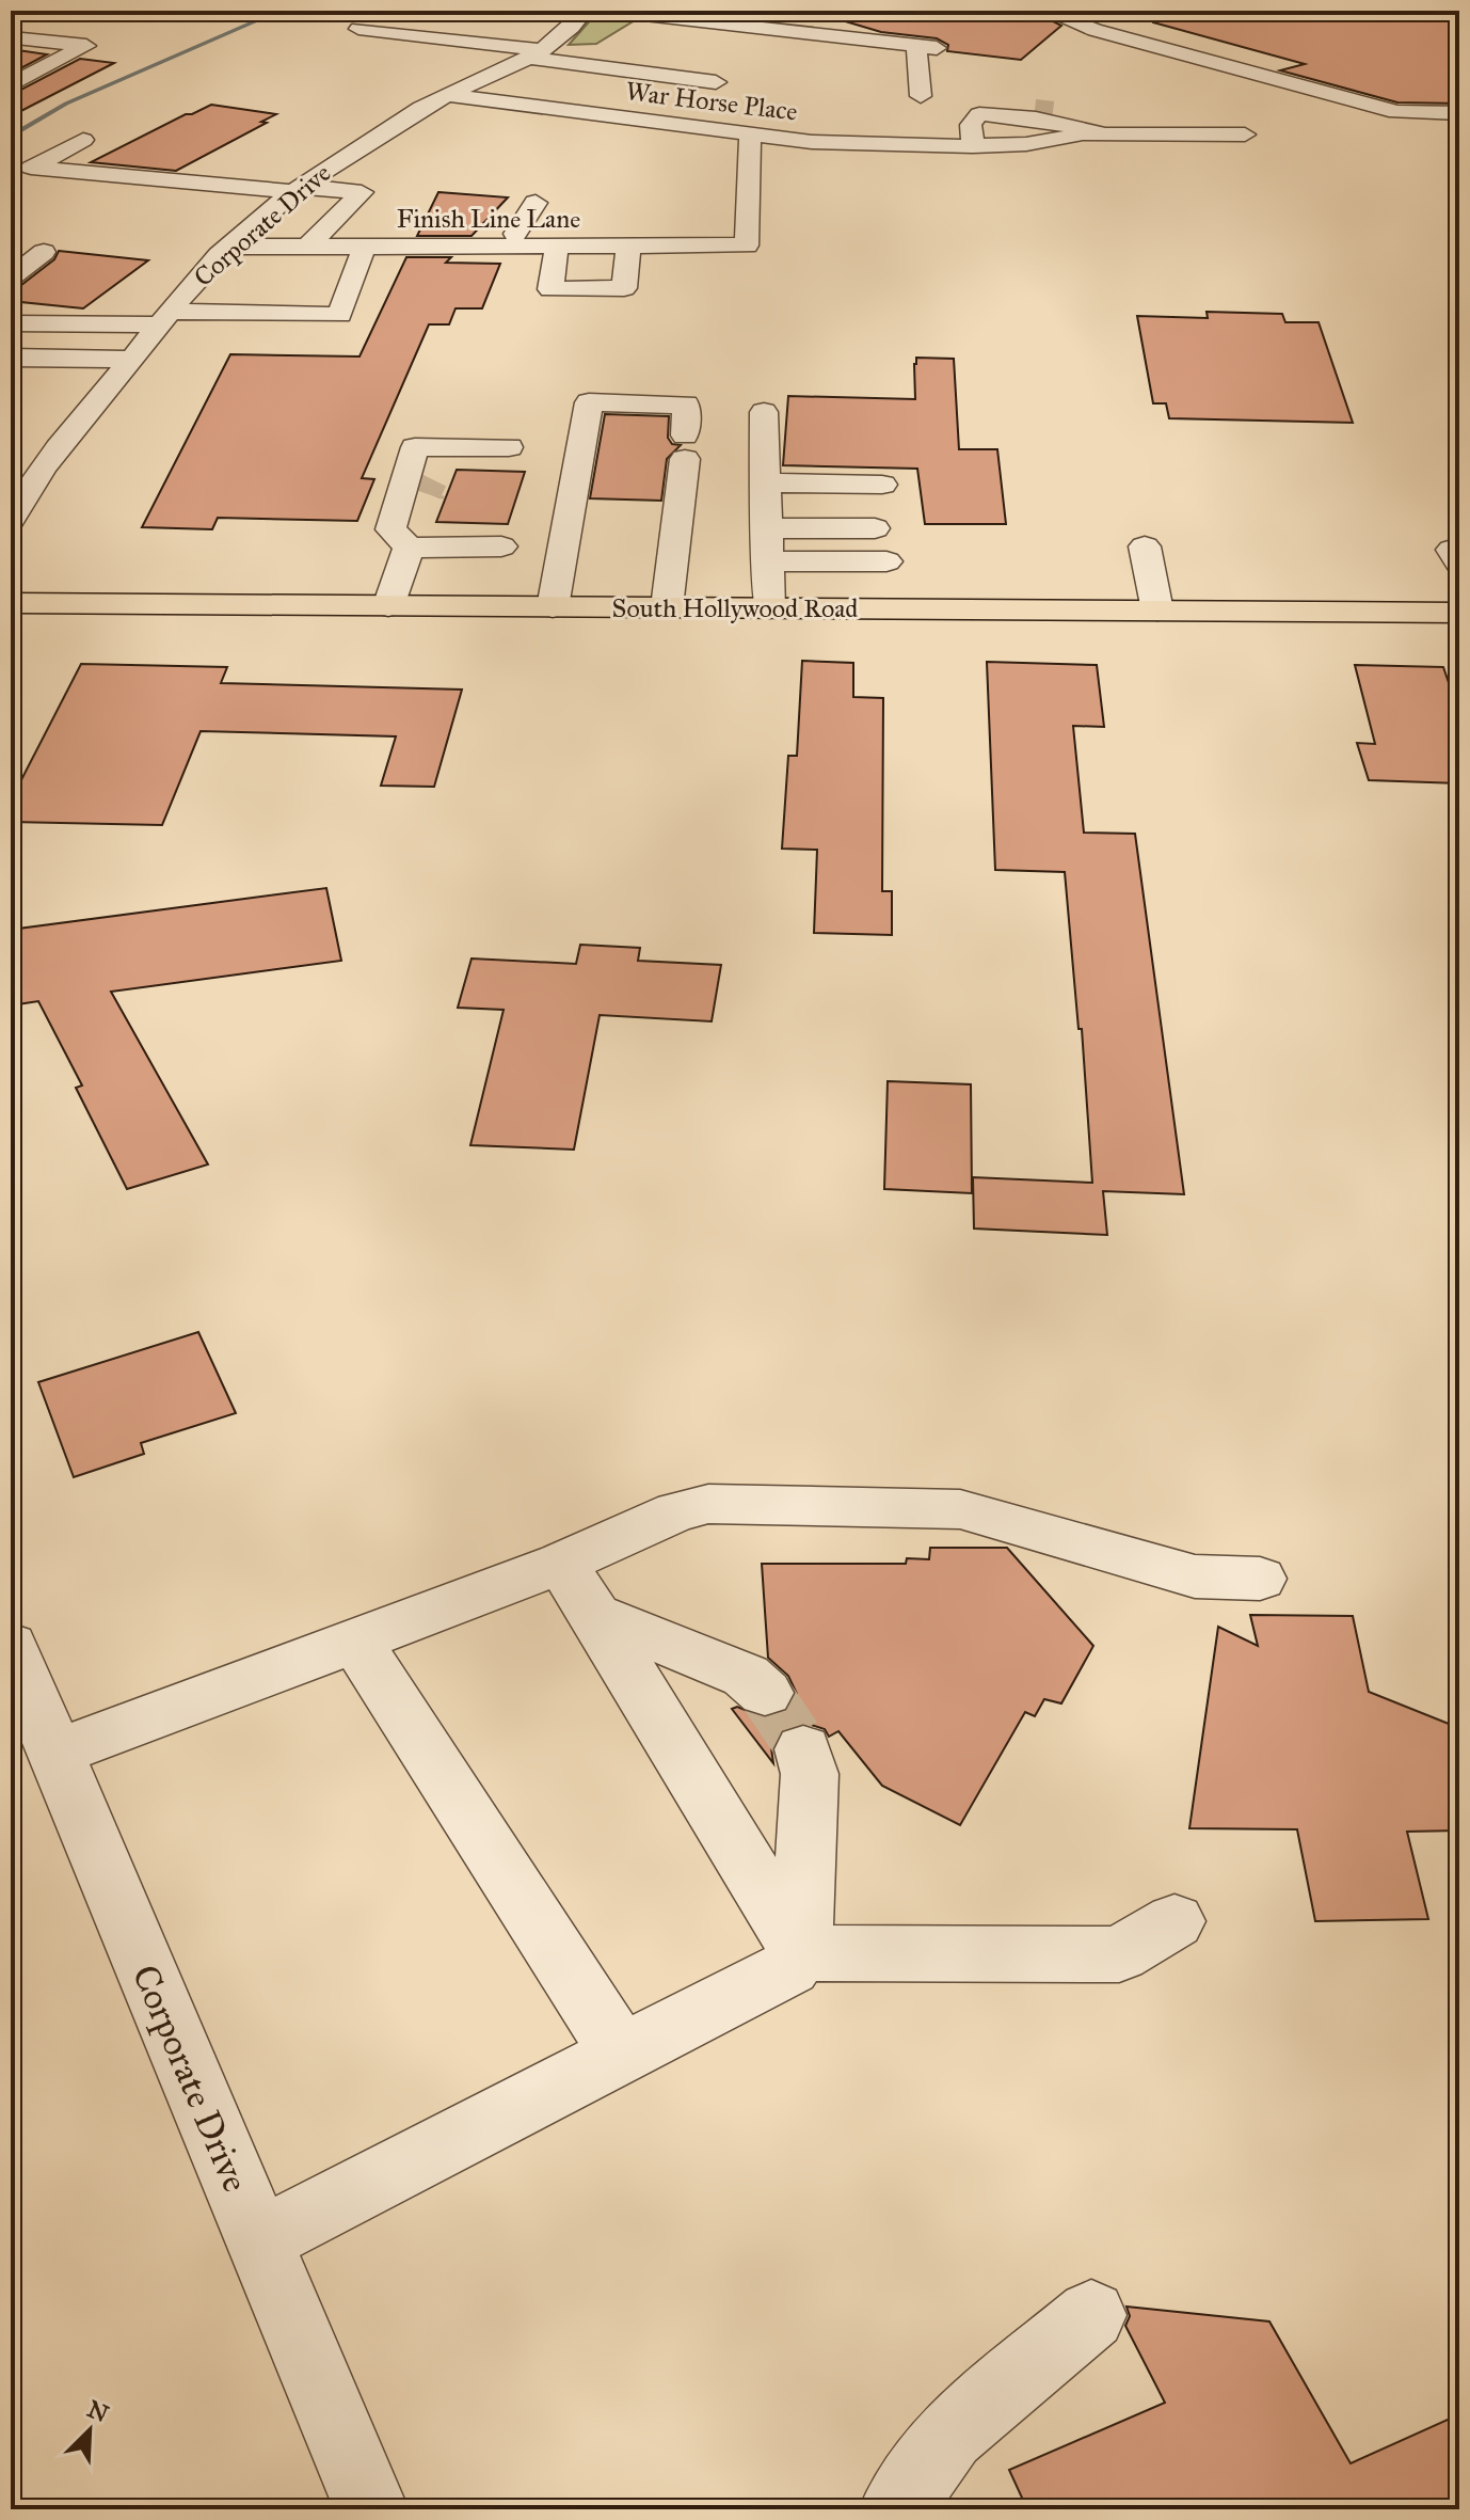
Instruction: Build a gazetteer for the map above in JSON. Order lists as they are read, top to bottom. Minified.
{"streets":{"main road":["South Hollywood Road"],"street":["War Horse Place","Finish Line Lane","Corporate Drive"]},"crossings":[["War Horse Place","Finish Line Lane"],["War Horse Place","Corporate Drive"],["Finish Line Lane","Corporate Drive"]],"north":"top right"}
